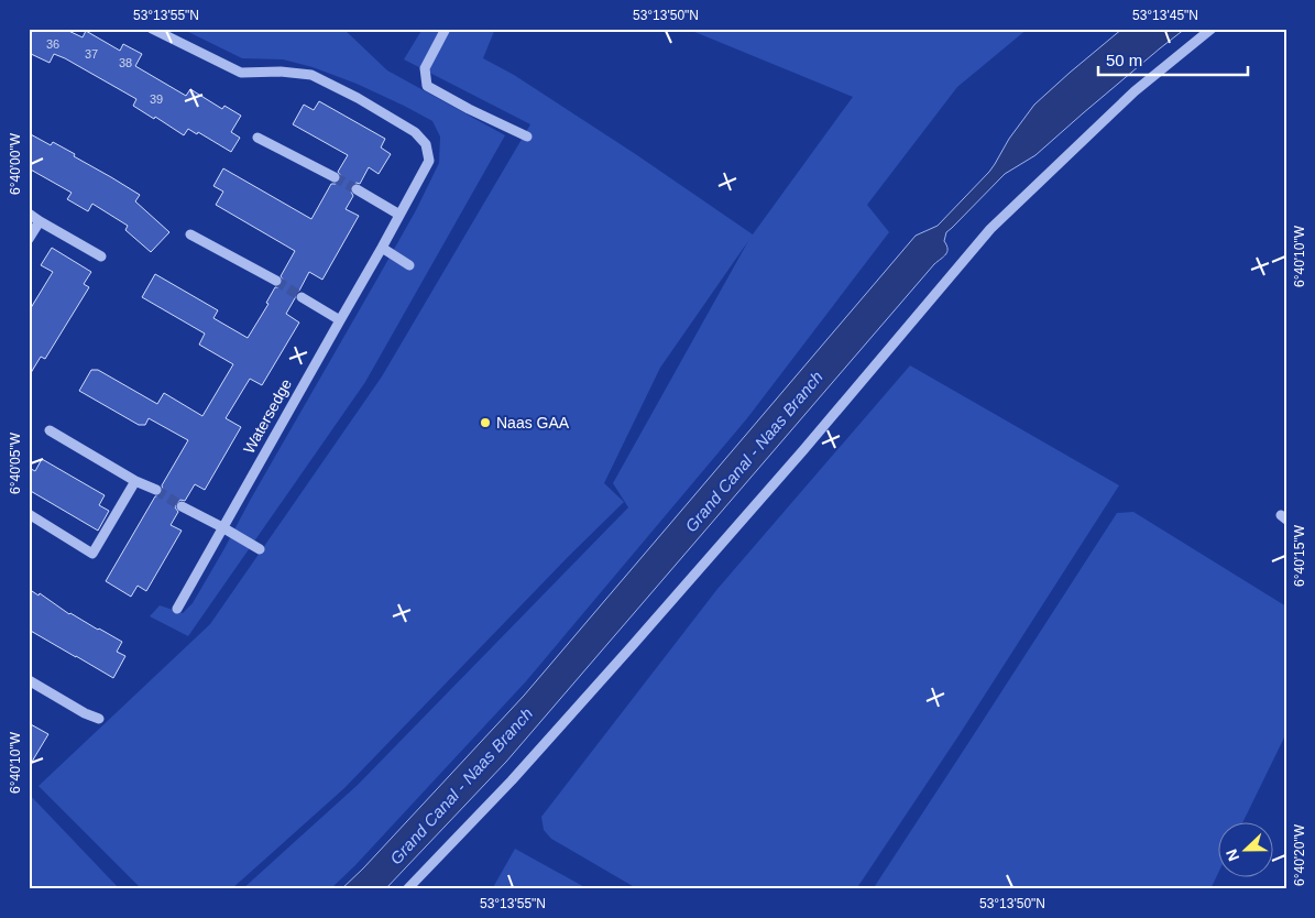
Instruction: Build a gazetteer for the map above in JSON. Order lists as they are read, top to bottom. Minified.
{"streets":{"street":["Watersedge"]},"water":["Grand Canal - Naas Branch"],"places":["Naas GAA"],"house_numbers":["36","37","38","39"],"scale_bar":"50 m","north":"left","coordinates":["53°13'55\"N","53°13'50\"N","53°13'45\"N","6°40'00\"W","6°40'10\"W","6°40'05\"W","6°40'15\"W","6°40'20\"W"]}
